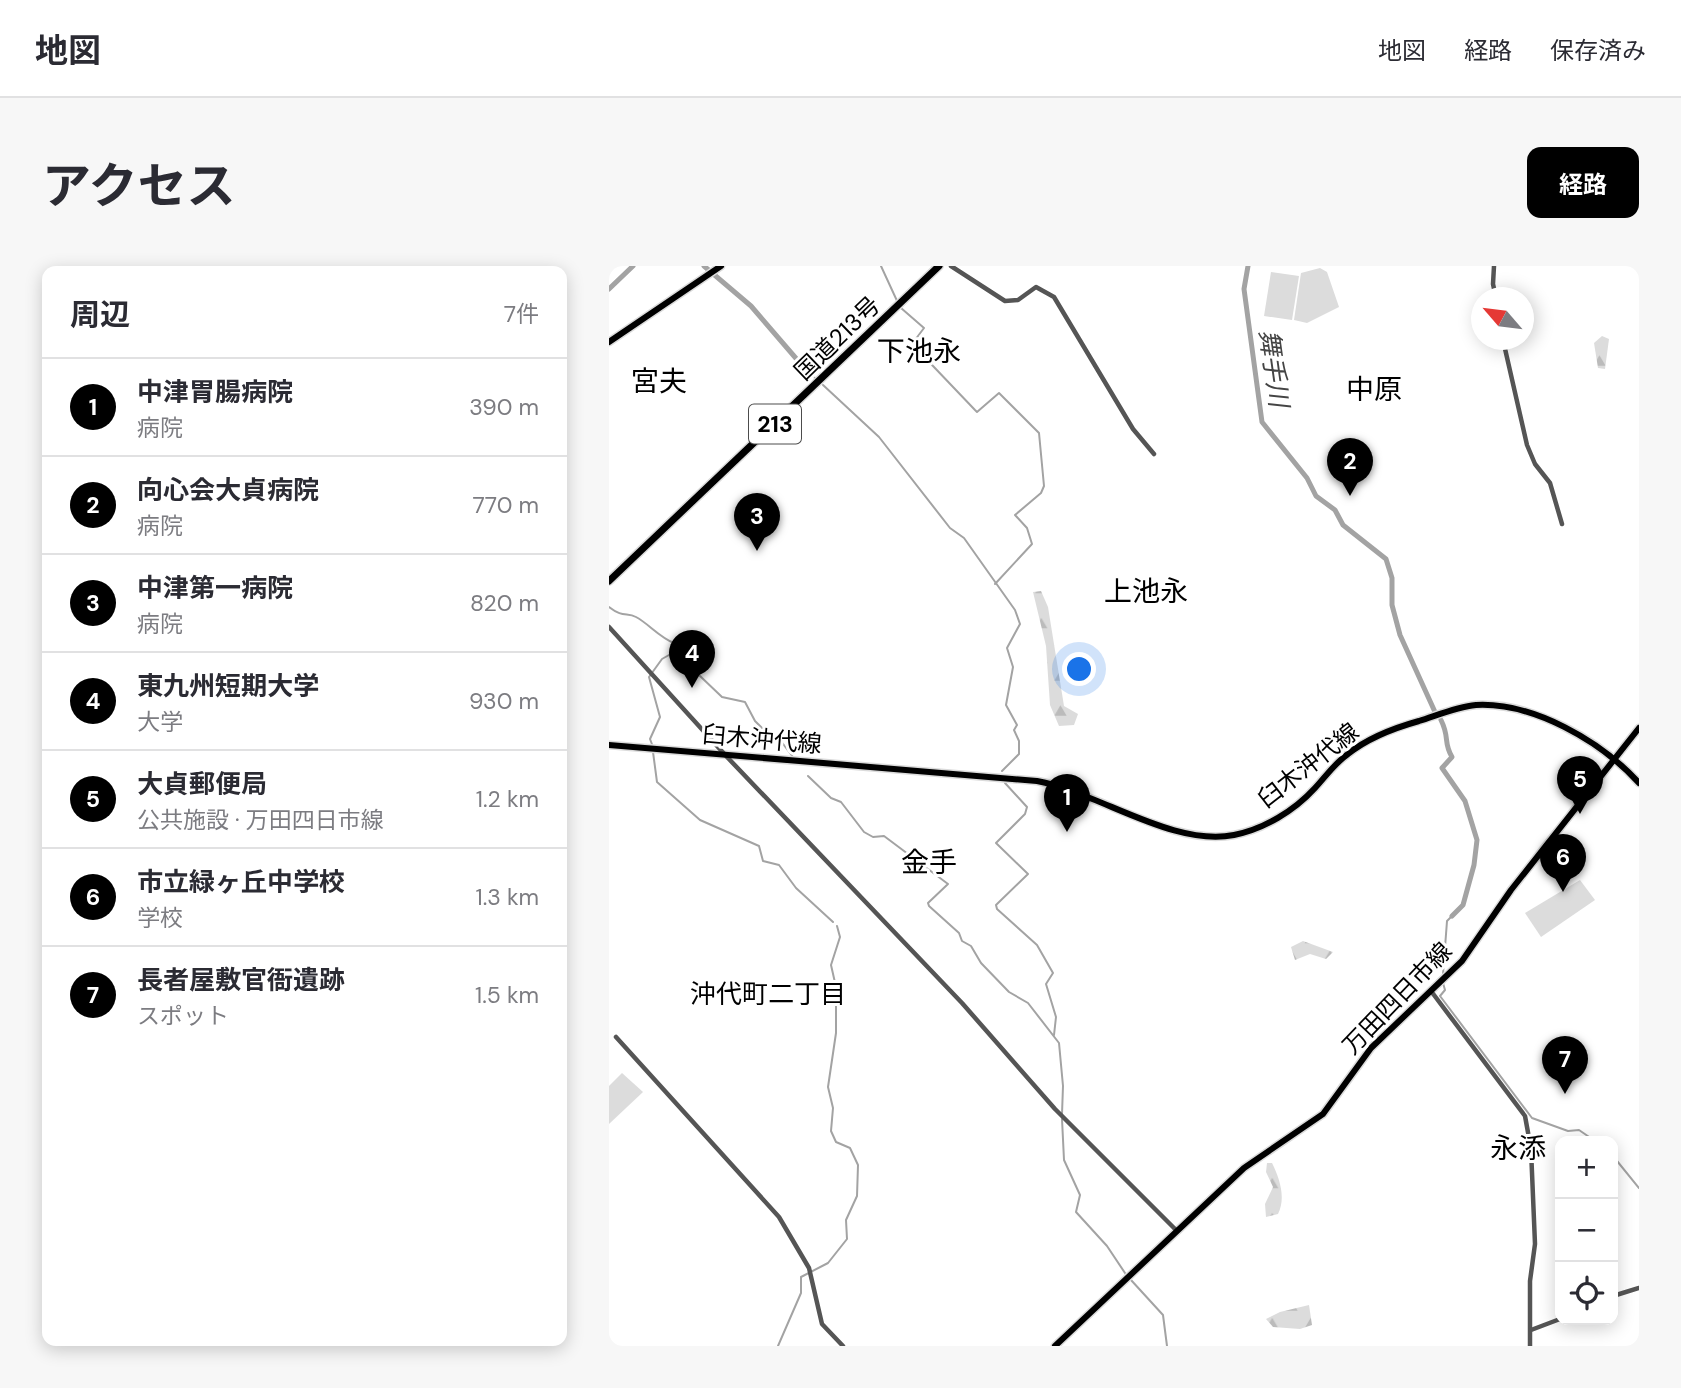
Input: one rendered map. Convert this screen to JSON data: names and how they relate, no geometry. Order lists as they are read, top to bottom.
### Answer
{
  "streets": {
    "highway": ["国道213号", "213"],
    "main road": ["臼木沖代線", "万田四日市線"]
  },
  "crossings": [
    ["臼木沖代線", "万田四日市線"]
  ],
  "districts": [
    "下池永",
    "宮夫",
    "中原",
    "上池永",
    "金手",
    "沖代町二丁目",
    "永添"
  ],
  "water": ["舞手川"],
  "north": "top left",
  "page": {
    "header": "地図",
    "nav": ["地図", "経路", "保存済み"],
    "title": "アクセス",
    "buttons": "経路",
    "heading": ["周辺", "7件"],
    "list": [
      {
        "mark": "1",
        "name": "中津胃腸病院",
        "note": "病院",
        "value": "390 m"
      },
      {
        "mark": "2",
        "name": "向心会大貞病院",
        "note": "病院",
        "value": "770 m"
      },
      {
        "mark": "3",
        "name": "中津第一病院",
        "note": "病院",
        "value": "820 m"
      },
      {
        "mark": "4",
        "name": "東九州短期大学",
        "note": "大学",
        "value": "930 m"
      },
      {
        "mark": "5",
        "name": "大貞郵便局",
        "note": "公共施設 · 万田四日市線",
        "value": "1.2 km"
      },
      {
        "mark": "6",
        "name": "市立緑ヶ丘中学校",
        "note": "学校",
        "value": "1.3 km"
      },
      {
        "mark": "7",
        "name": "長者屋敷官衙遺跡",
        "note": "スポット",
        "value": "1.5 km"
      }
    ],
    "pins": [
      "2",
      "3",
      "4",
      "5",
      "1",
      "6",
      "7"
    ],
    "map_buttons": ["+", "−"]
  }
}
